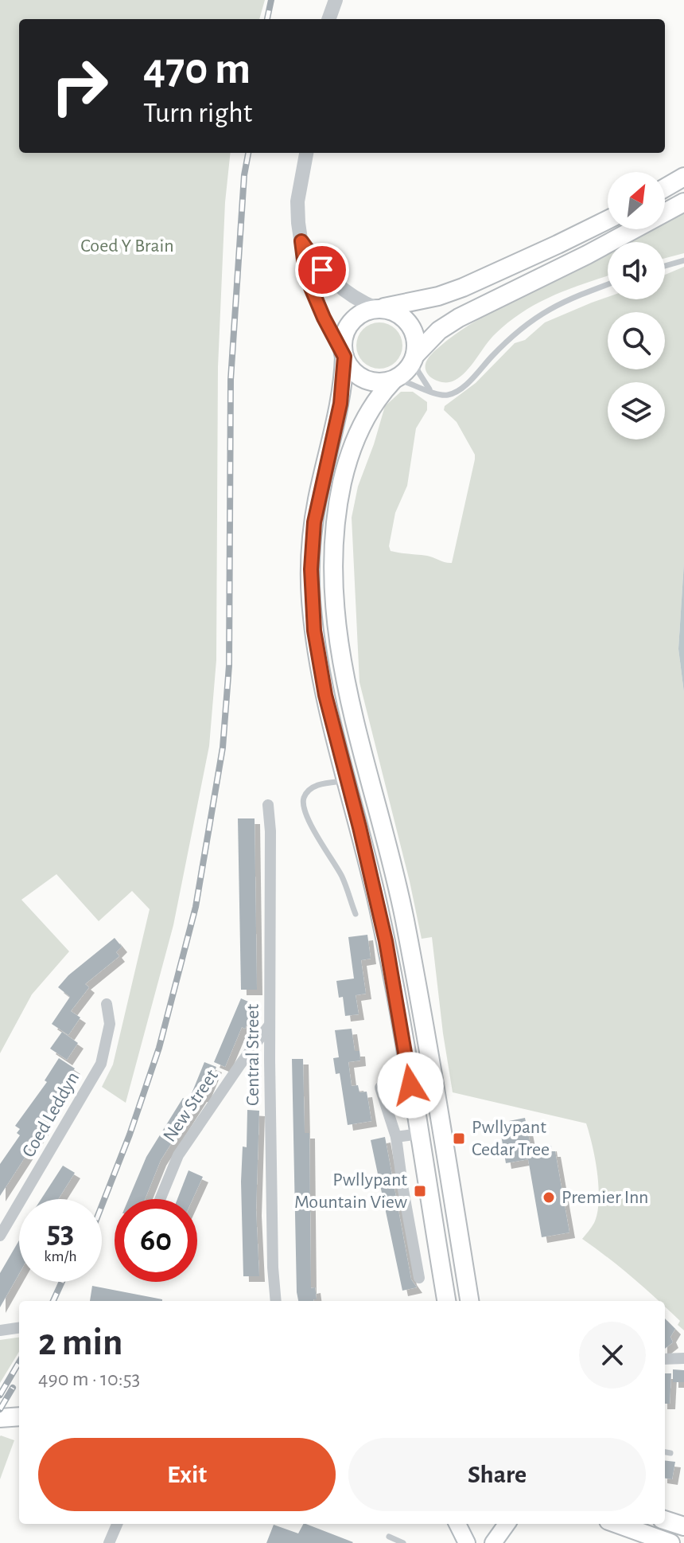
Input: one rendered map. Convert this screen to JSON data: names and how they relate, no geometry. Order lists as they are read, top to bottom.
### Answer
{
  "streets": {
    "street": ["Central Street", "New Street", "Coed Leddyn"]
  },
  "crossings": [
    ["Central Street", "New Street"]
  ],
  "parks": ["Coed Y Brain"],
  "places": {
    "transit": ["Pwllypant Cedar Tree", "Pwllypant Mountain View"],
    "other": ["Premier Inn"]
  },
  "north": "top right",
  "page": {
    "turn": ["470 m", "Turn right"],
    "speed": "53 km/h",
    "limit": "60",
    "heading": ["2 min", "490 m · 10:53"],
    "buttons": ["Exit", "Share"]
  }
}
